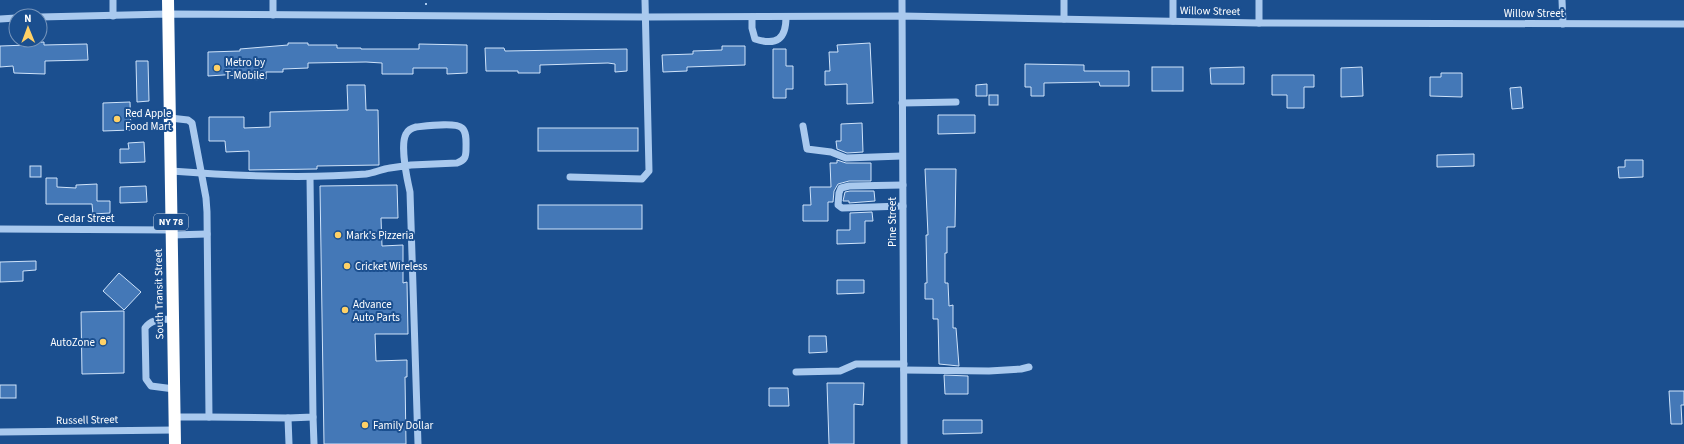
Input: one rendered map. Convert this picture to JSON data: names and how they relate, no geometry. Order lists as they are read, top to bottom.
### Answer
{
  "streets": {
    "highway": ["NY 78", "South Transit Street"],
    "street": [
      "Willow Street",
      "Cedar Street",
      "Pine Street",
      "Russell Street"
    ]
  },
  "crossings": [
    ["Willow Street", "Pine Street"],
    ["Willow Street", "South Transit Street"],
    ["Cedar Street", "South Transit Street"],
    ["South Transit Street", "Russell Street"]
  ],
  "places": [
    "Metro by T-Mobile",
    "Red Apple Food Mart",
    "Mark's Pizzeria",
    "Cricket Wireless",
    "Advance Auto Parts",
    "AutoZone",
    "Family Dollar"
  ],
  "north": "top"
}
